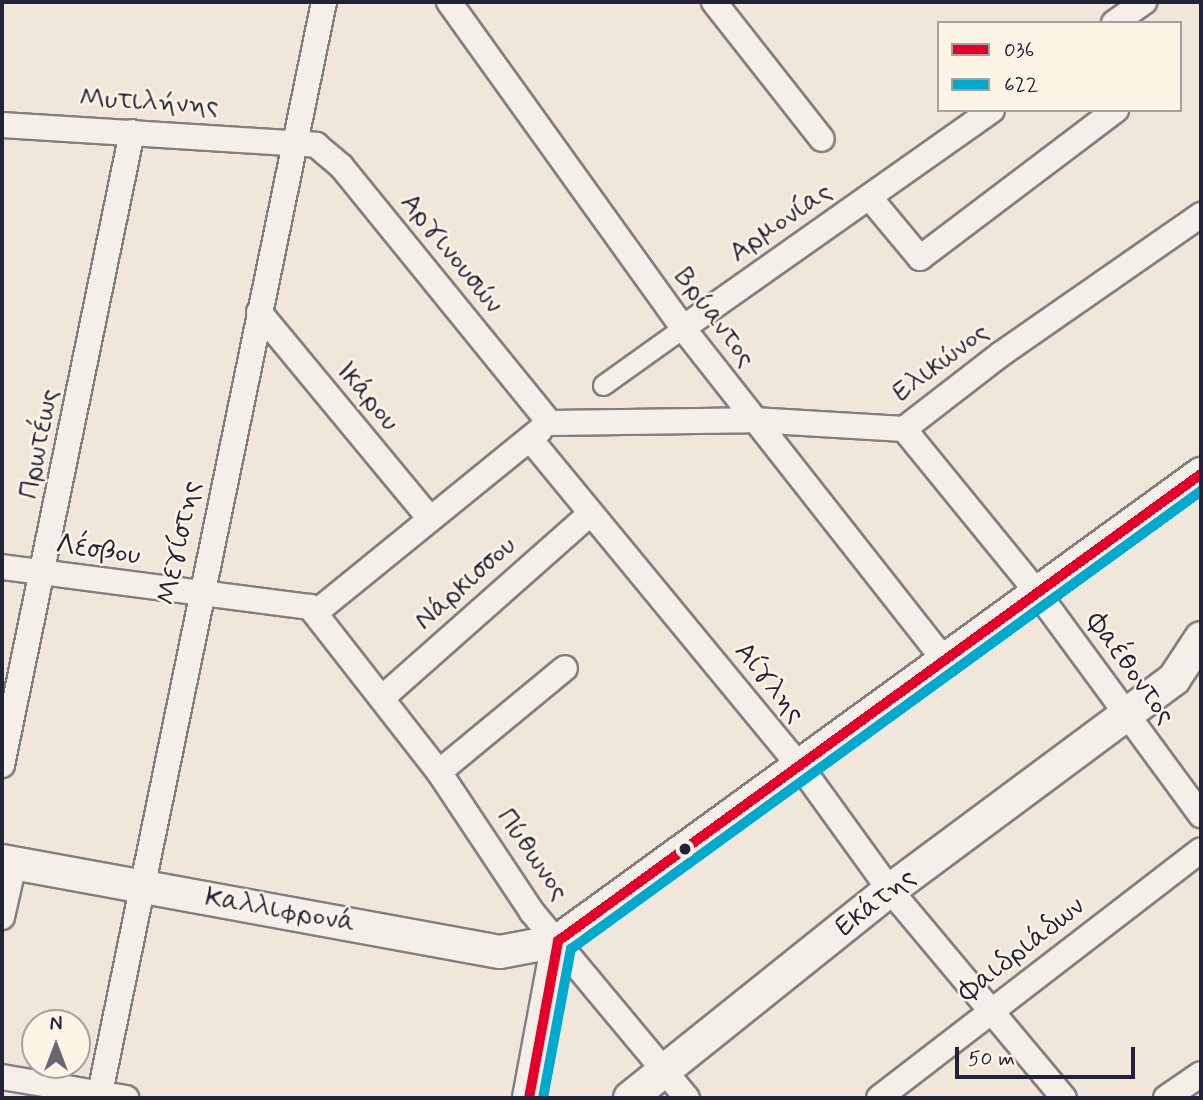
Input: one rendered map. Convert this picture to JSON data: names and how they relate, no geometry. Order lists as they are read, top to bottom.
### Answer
{
  "streets": {
    "street": [
      "Μυτιλήνης",
      "Αρμονίας",
      "Αργινουσών",
      "Βρύαντος",
      "Ελικώνος",
      "Ικάρου",
      "Πρωτέως",
      "Μεγίστης",
      "Λέσβου",
      "Νάρκισσου",
      "Φαέθοντος",
      "Αίγλης",
      "Πύθωνος",
      "Εκάτης",
      "Καλλιφρονά",
      "Φαιδριάδων"
    ]
  },
  "crossings": [
    ["Μυτιλήνης", "Αργινουσών"],
    ["Μυτιλήνης", "Πρωτέως"],
    ["Μυτιλήνης", "Μεγίστης"],
    ["Αρμονίας", "Βρύαντος"],
    ["Αργινουσών", "Ελικώνος"],
    ["Αργινουσών", "Μεγίστης"],
    ["Βρύαντος", "Ελικώνος"],
    ["Ελικώνος", "Φαέθοντος"],
    ["Ικάρου", "Μεγίστης"],
    ["Πρωτέως", "Λέσβου"],
    ["Μεγίστης", "Λέσβου"],
    ["Μεγίστης", "Καλλιφρονά"],
    ["Λέσβου", "Πύθωνος"],
    ["Νάρκισσου", "Αίγλης"],
    ["Νάρκισσου", "Πύθωνος"],
    ["Φαέθοντος", "Εκάτης"],
    ["Αίγλης", "Εκάτης"],
    ["Αίγλης", "Φαιδριάδων"],
    ["Πύθωνος", "Εκάτης"],
    ["Πύθωνος", "Καλλιφρονά"]
  ],
  "lines": ["transit line 036", "transit line 622"],
  "legend": ["036", "622"],
  "scale_bar": "50 m",
  "north": "top"
}
